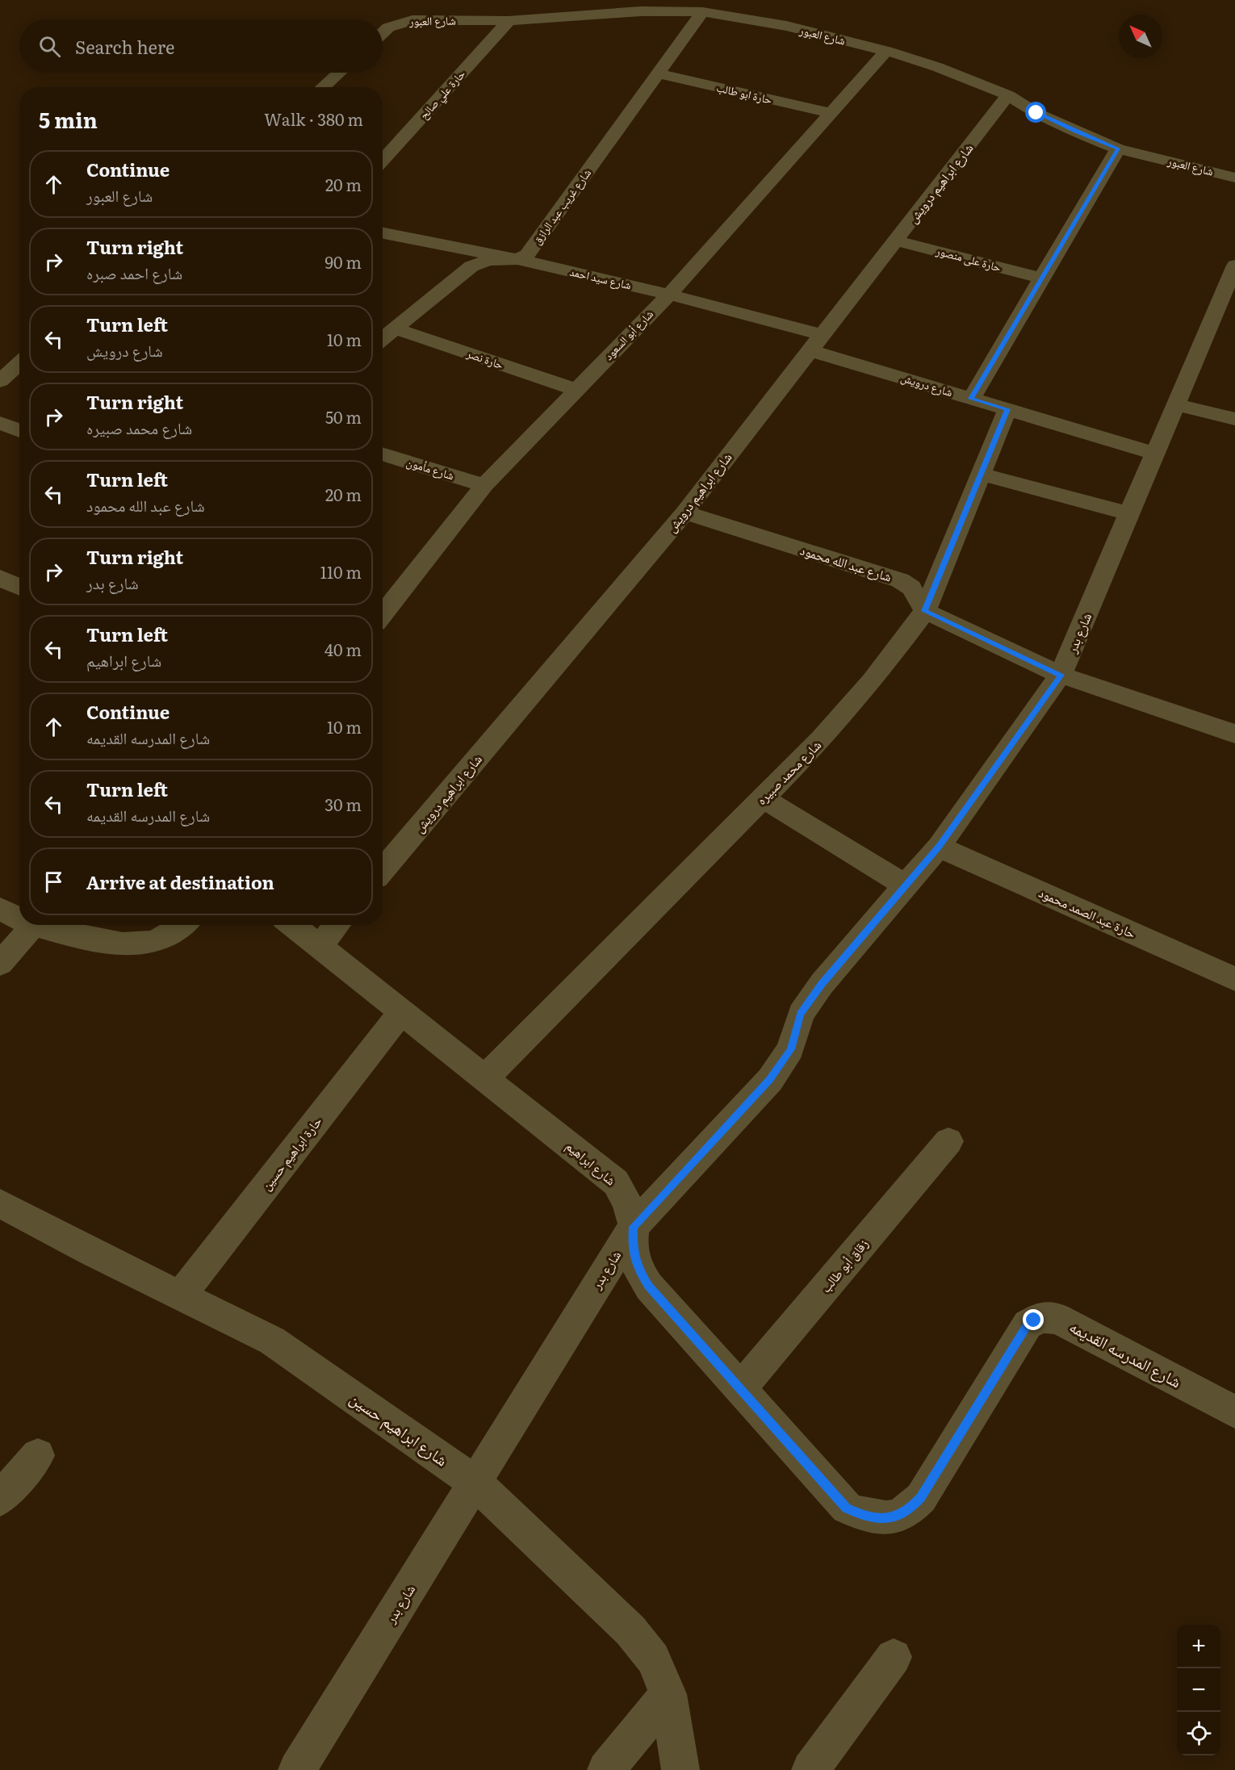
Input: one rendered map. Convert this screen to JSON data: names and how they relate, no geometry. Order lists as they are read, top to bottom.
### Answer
{
  "streets": {
    "street": [
      "شارع العبور",
      "حارة ابو طالب",
      "حارة علي صالح",
      "شارع ابراهيم درويش",
      "شارع غريب عبد الرازق",
      "حارة على منصور",
      "شارع سيد احمد",
      "شارع أبو السعود",
      "حارة نصر",
      "شارع درويش",
      "شارع مأمون",
      "شارع عبد الله محمود",
      "شارع بدر",
      "شارع محمد صبيره",
      "حارة عبد الصمد محمود",
      "حارة ابراهيم حسين",
      "شارع ابراهيم",
      "زقاق أبو طالب",
      "شارع المدرسه القديمه",
      "شارع ابراهيم حسين"
    ]
  },
  "crossings": [
    ["شارع العبور", "حارة علي صالح"],
    ["شارع العبور", "شارع ابراهيم درويش"],
    ["شارع العبور", "شارع غريب عبد الرازق"],
    ["شارع العبور", "شارع أبو السعود"],
    ["حارة ابو طالب", "شارع غريب عبد الرازق"],
    ["حارة ابو طالب", "شارع أبو السعود"],
    ["شارع ابراهيم درويش", "حارة على منصور"],
    ["شارع ابراهيم درويش", "شارع سيد احمد"],
    ["شارع ابراهيم درويش", "شارع درويش"],
    ["شارع ابراهيم درويش", "شارع عبد الله محمود"],
    ["شارع غريب عبد الرازق", "شارع سيد احمد"],
    ["شارع سيد احمد", "شارع أبو السعود"],
    ["شارع سيد احمد", "شارع درويش"],
    ["شارع أبو السعود", "حارة نصر"],
    ["شارع أبو السعود", "شارع مأمون"],
    ["شارع درويش", "شارع بدر"],
    ["شارع درويش", "شارع محمد صبيره"],
    ["شارع عبد الله محمود", "شارع محمد صبيره"],
    ["شارع بدر", "حارة عبد الصمد محمود"],
    ["شارع بدر", "شارع ابراهيم"],
    ["شارع بدر", "شارع ابراهيم حسين"],
    ["شارع محمد صبيره", "شارع ابراهيم"],
    ["حارة ابراهيم حسين", "شارع ابراهيم"],
    ["حارة ابراهيم حسين", "شارع ابراهيم حسين"],
    ["شارع ابراهيم", "زقاق أبو طالب"],
    ["شارع ابراهيم", "شارع المدرسه القديمه"]
  ],
  "north": "top left",
  "page": {
    "search": "Search here",
    "heading": ["5 min", "Walk · 380 m"],
    "list": [
      ["Continue", "شارع العبور", "20 m"],
      ["Turn right", "شارع احمد صبره", "90 m"],
      ["Turn left", "شارع درويش", "10 m"],
      ["Turn right", "شارع محمد صبيره", "50 m"],
      ["Turn left", "شارع عبد الله محمود", "20 m"],
      ["Turn right", "شارع بدر", "110 m"],
      ["Turn left", "شارع ابراهيم", "40 m"],
      ["Continue", "شارع المدرسه القديمه", "10 m"],
      ["Turn left", "شارع المدرسه القديمه", "30 m"],
      "Arrive at destination"
    ],
    "map_buttons": ["+", "−"]
  }
}
